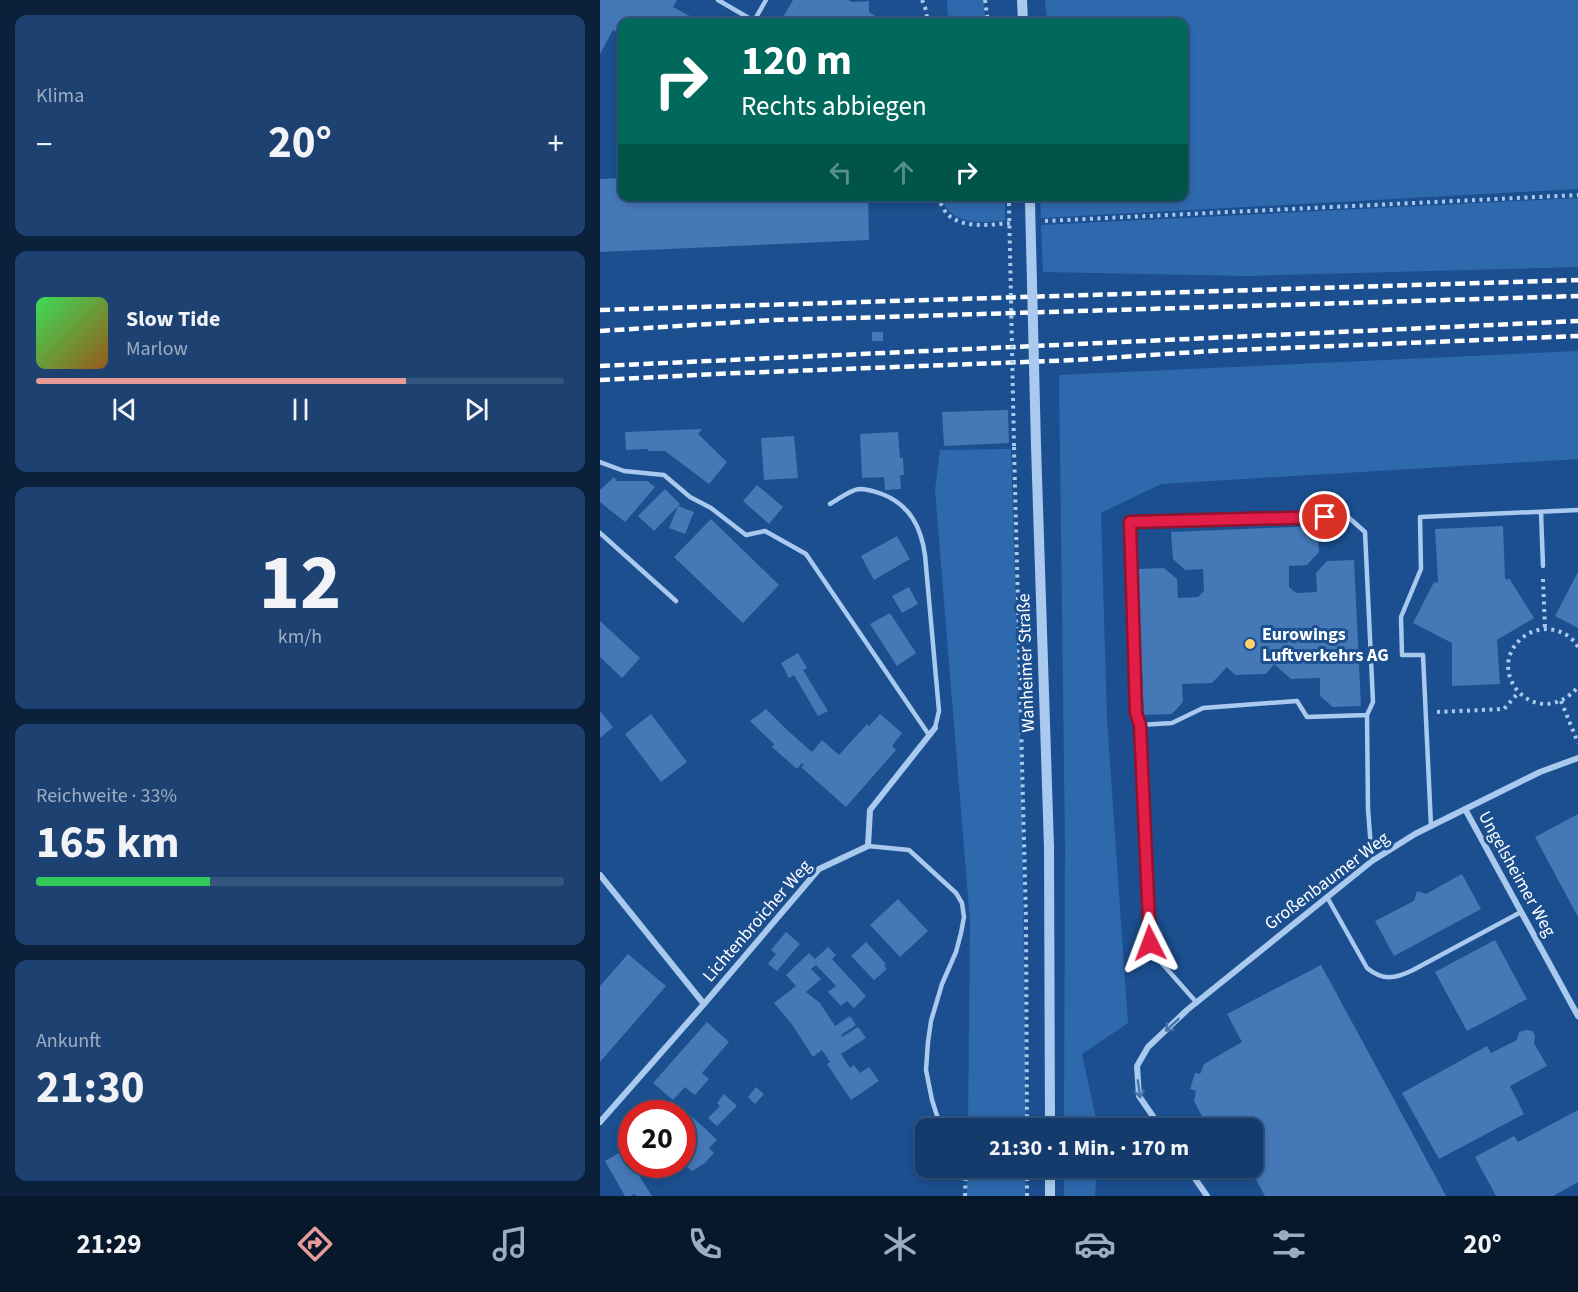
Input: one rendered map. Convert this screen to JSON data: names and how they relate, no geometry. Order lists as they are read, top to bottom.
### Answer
{
  "streets": {
    "street": [
      "Wanheimer Straße",
      "Ungelsheimer Weg",
      "Großenbaumer Weg",
      "Lichtenbroicher Weg"
    ]
  },
  "crossings": [
    ["Ungelsheimer Weg", "Großenbaumer Weg"]
  ],
  "places": ["Eurowings Luftverkehrs AG"],
  "page": {
    "tile": [
      "Klima",
      ["12", "km/h"],
      ["Reichweite · 33%", "165 km"],
      ["Ankunft", "21:30"]
    ],
    "turn": ["120 m", "Rechts abbiegen"],
    "heat": ["−", "20°", "+"],
    "song": ["Slow Tide", "Marlow"],
    "limit": "20",
    "trip": "21:30 · 1 Min. · 170 m",
    "tabs": ["21:29", "20°"]
  }
}
